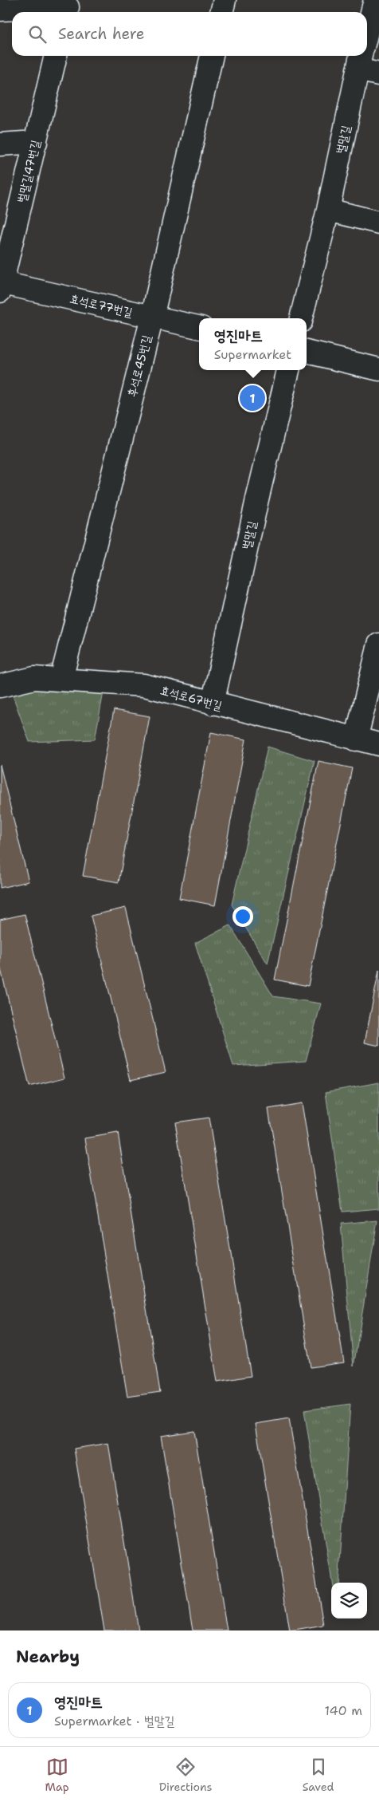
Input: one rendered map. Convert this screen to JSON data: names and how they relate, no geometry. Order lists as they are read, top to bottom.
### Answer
{
  "streets": {
    "street": [
      "벌말길",
      "벌말길47번길",
      "효석로77번길",
      "후석로45번길",
      "효석로67번길"
    ]
  },
  "crossings": [
    ["벌말길", "효석로67번길"],
    ["벌말길47번길", "효석로77번길"],
    ["효석로77번길", "후석로45번길"],
    ["후석로45번길", "효석로67번길"]
  ],
  "page": {
    "search": "Search here",
    "popup": ["영진마트", "Supermarket"],
    "pins": "1",
    "heading": "Nearby",
    "list": [
      {
        "mark": "1",
        "name": "영진마트",
        "note": "Supermarket · 벌말길",
        "value": "140 m"
      }
    ],
    "nav": ["Map", "Directions", "Saved"]
  }
}
